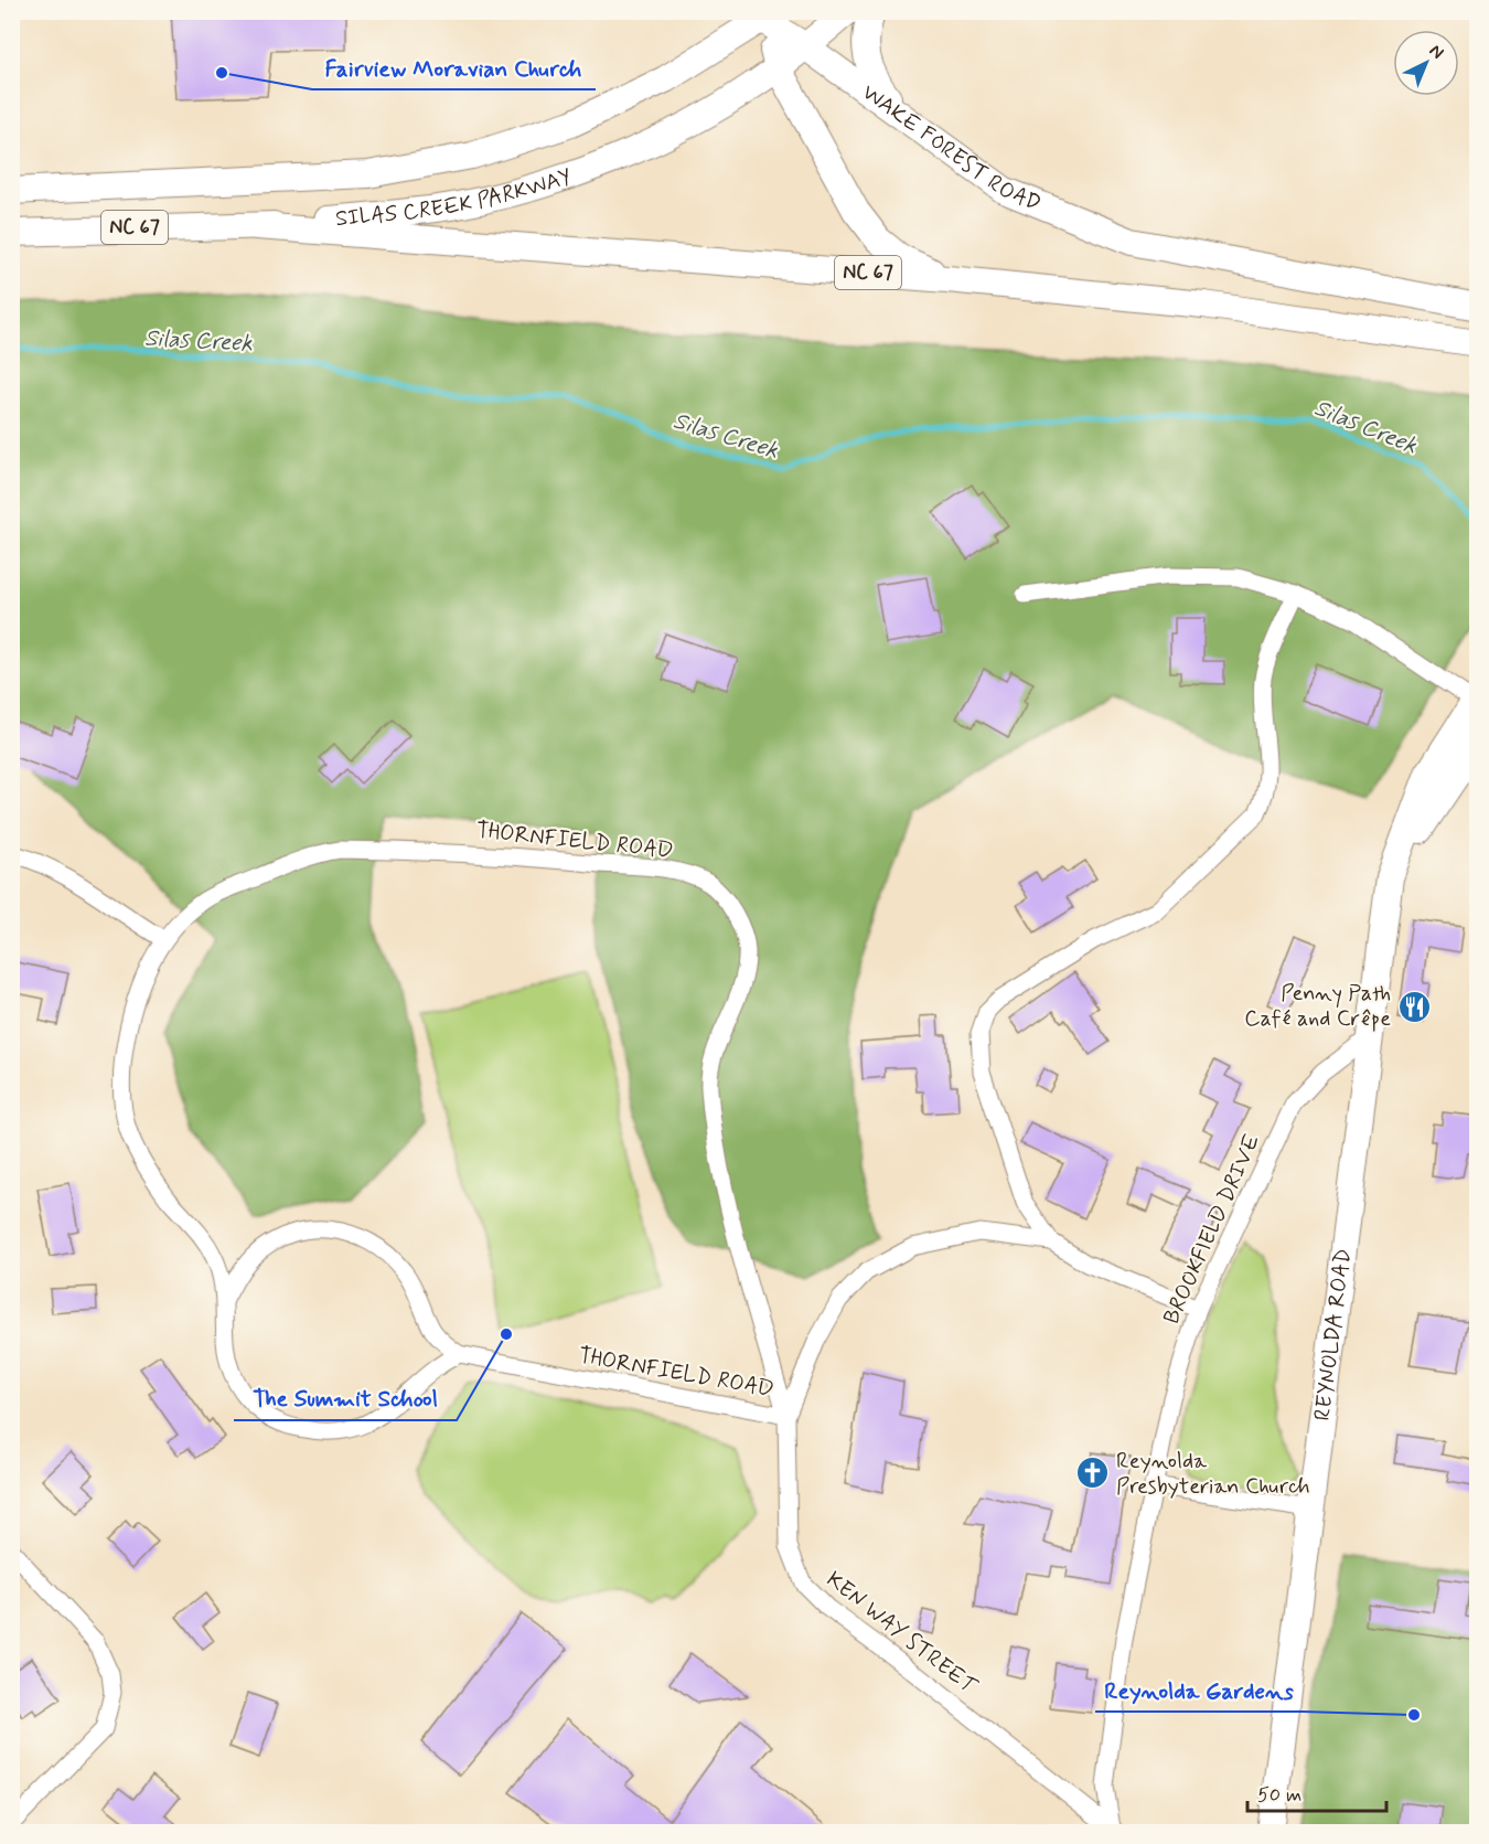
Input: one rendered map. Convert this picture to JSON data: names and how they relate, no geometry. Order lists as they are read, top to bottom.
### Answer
{
  "streets": {
    "main road": [
      "WAKE FOREST ROAD",
      "SILAS CREEK PARKWAY",
      "NC 67",
      "REYNOLDA ROAD"
    ],
    "street": ["THORNFIELD ROAD", "BROOKFIELD DRIVE", "KEN WAY STREET"]
  },
  "crossings": [
    ["WAKE FOREST ROAD", "SILAS CREEK PARKWAY"],
    ["SILAS CREEK PARKWAY", "NC 67"],
    ["THORNFIELD ROAD", "KEN WAY STREET"],
    ["BROOKFIELD DRIVE", "REYNOLDA ROAD"],
    ["BROOKFIELD DRIVE", "KEN WAY STREET"]
  ],
  "water": ["Silas Creek"],
  "places": {
    "other": ["Fairview Moravian Church", "The Summit School", "Reynolda Gardens"],
    "restaurant": ["Penny Path Café and Crêpe"],
    "church": ["Reynolda Presbyterian Church"]
  },
  "scale_bar": "50 m",
  "north": "top right"
}
